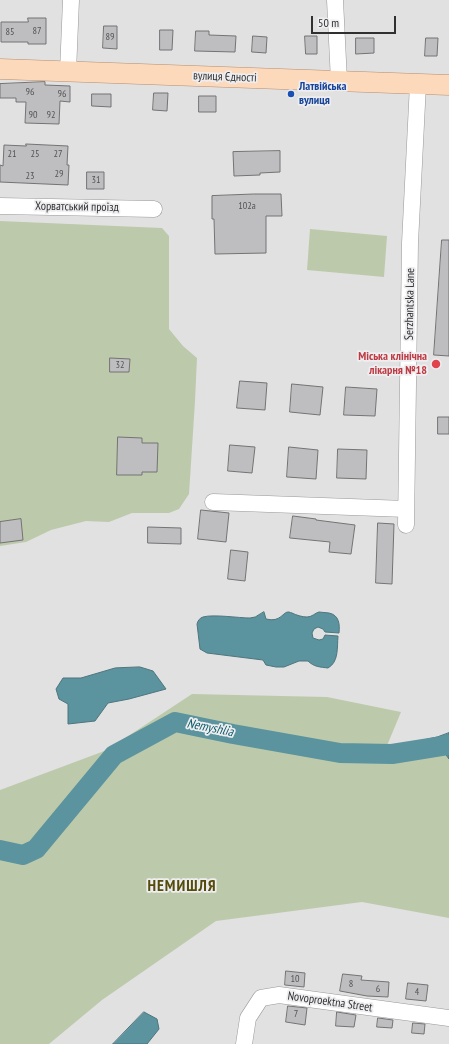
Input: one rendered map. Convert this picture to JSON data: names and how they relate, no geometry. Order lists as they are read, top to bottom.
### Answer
{
  "streets": {
    "main road": ["вулиця Єдності"],
    "street": ["Хорватський проїзд", "Serzhantska Lane", "Novoproektna Street"]
  },
  "crossings": [
    ["вулиця Єдності", "Serzhantska Lane"]
  ],
  "districts": ["НЕМИШЛЯ"],
  "water": ["Nemyshlia"],
  "places": ["Латвійська вулиця", "Міська клінічна лікарня №18"],
  "house_numbers": [
    "87",
    "85",
    "89",
    "96",
    "96",
    "90",
    "92",
    "21",
    "25",
    "27",
    "29",
    "23",
    "31",
    "102а",
    "32",
    "10",
    "8",
    "6",
    "4",
    "7"
  ],
  "scale_bar": "50 m"
}
